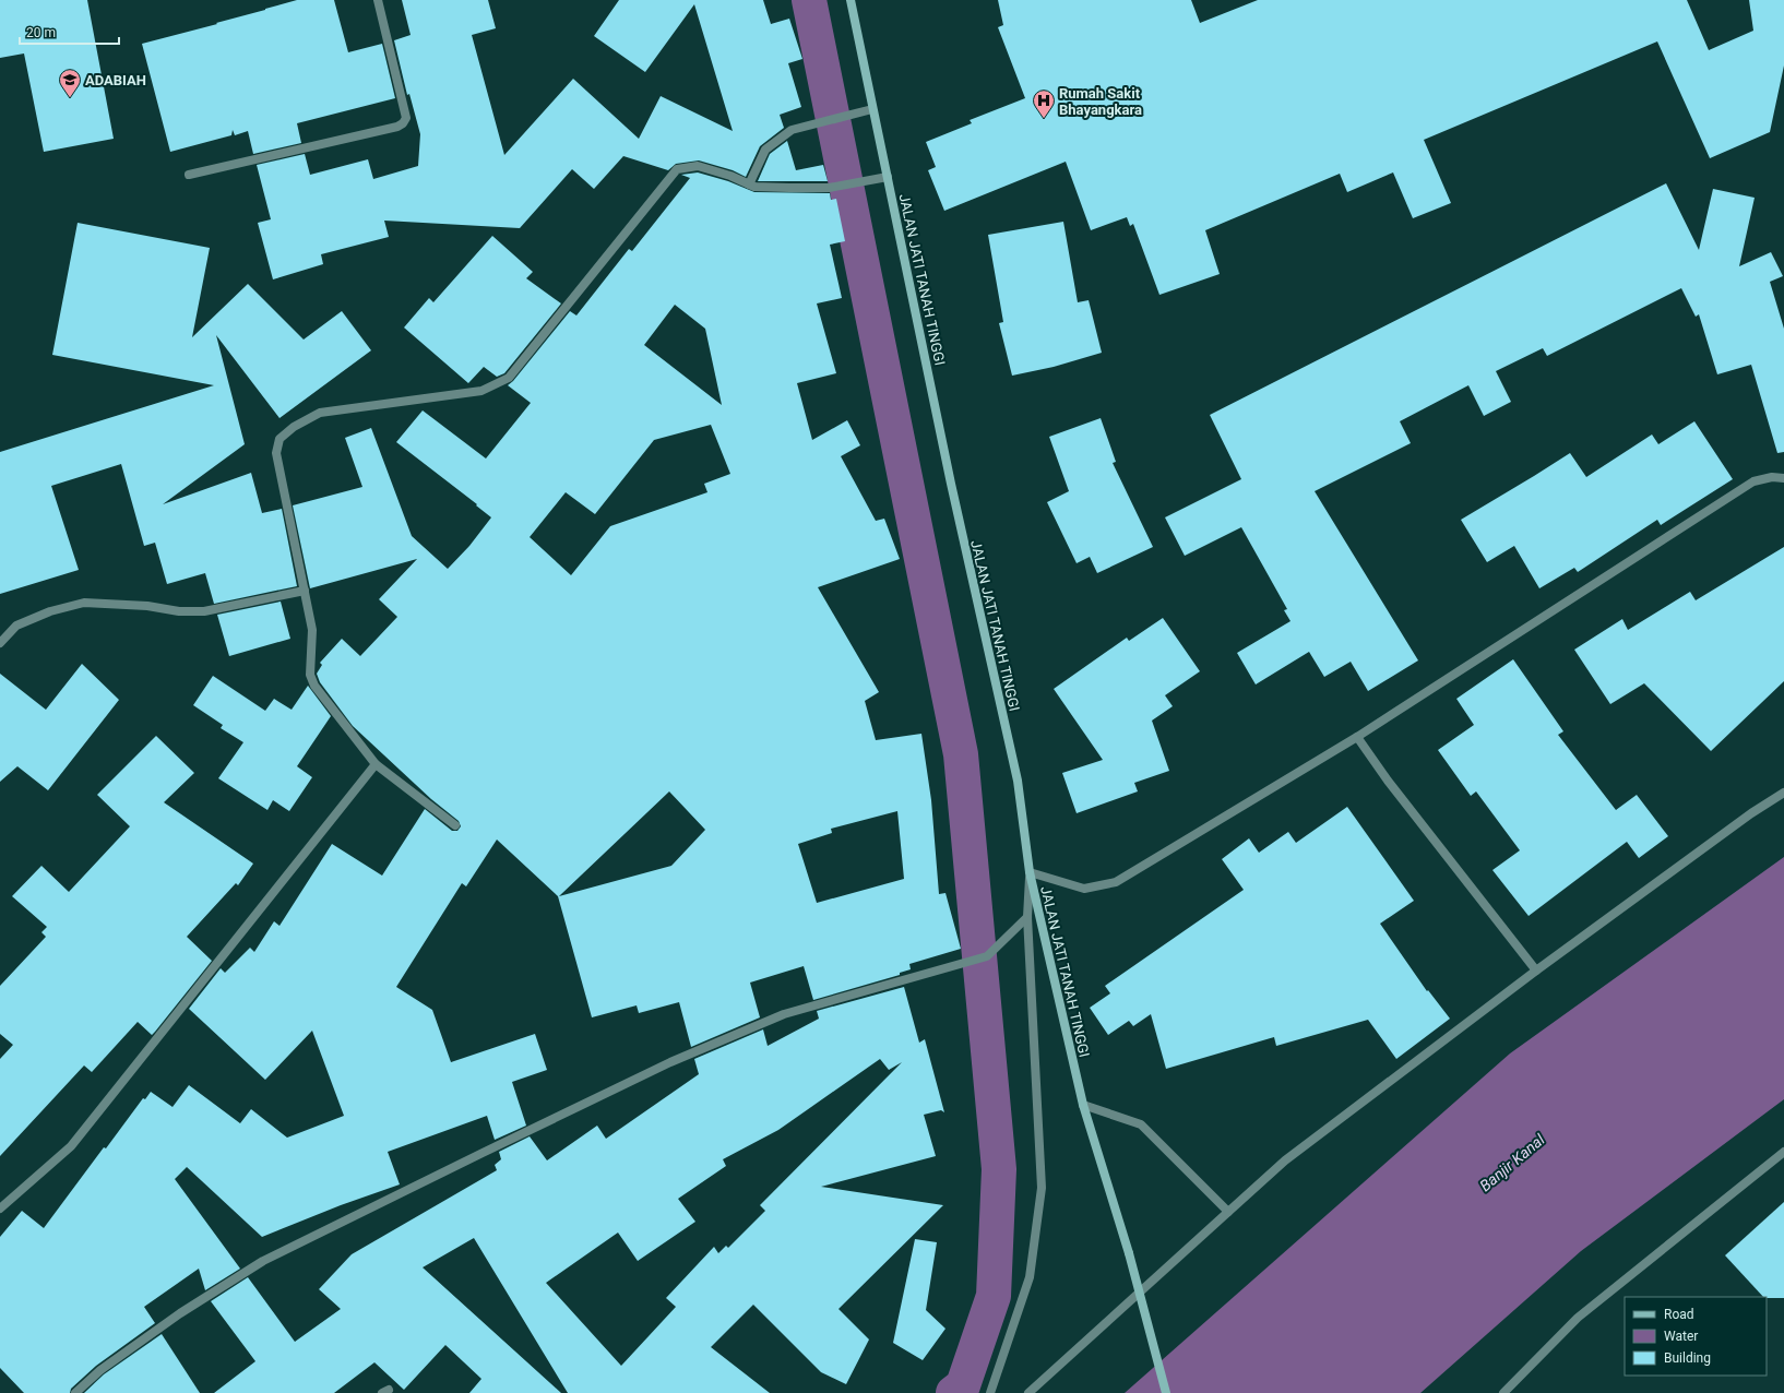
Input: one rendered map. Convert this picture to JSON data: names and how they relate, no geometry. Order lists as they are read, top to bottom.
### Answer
{
  "streets": {
    "main road": ["JALAN JATI TANAH TINGGI"]
  },
  "water": ["Banjir Kanal"],
  "places": {
    "school or university": ["ADABIAH"],
    "hospital": ["Rumah Sakit Bhayangkara"]
  },
  "legend": ["Road", "Water", "Building"],
  "scale_bar": "20 m"
}
